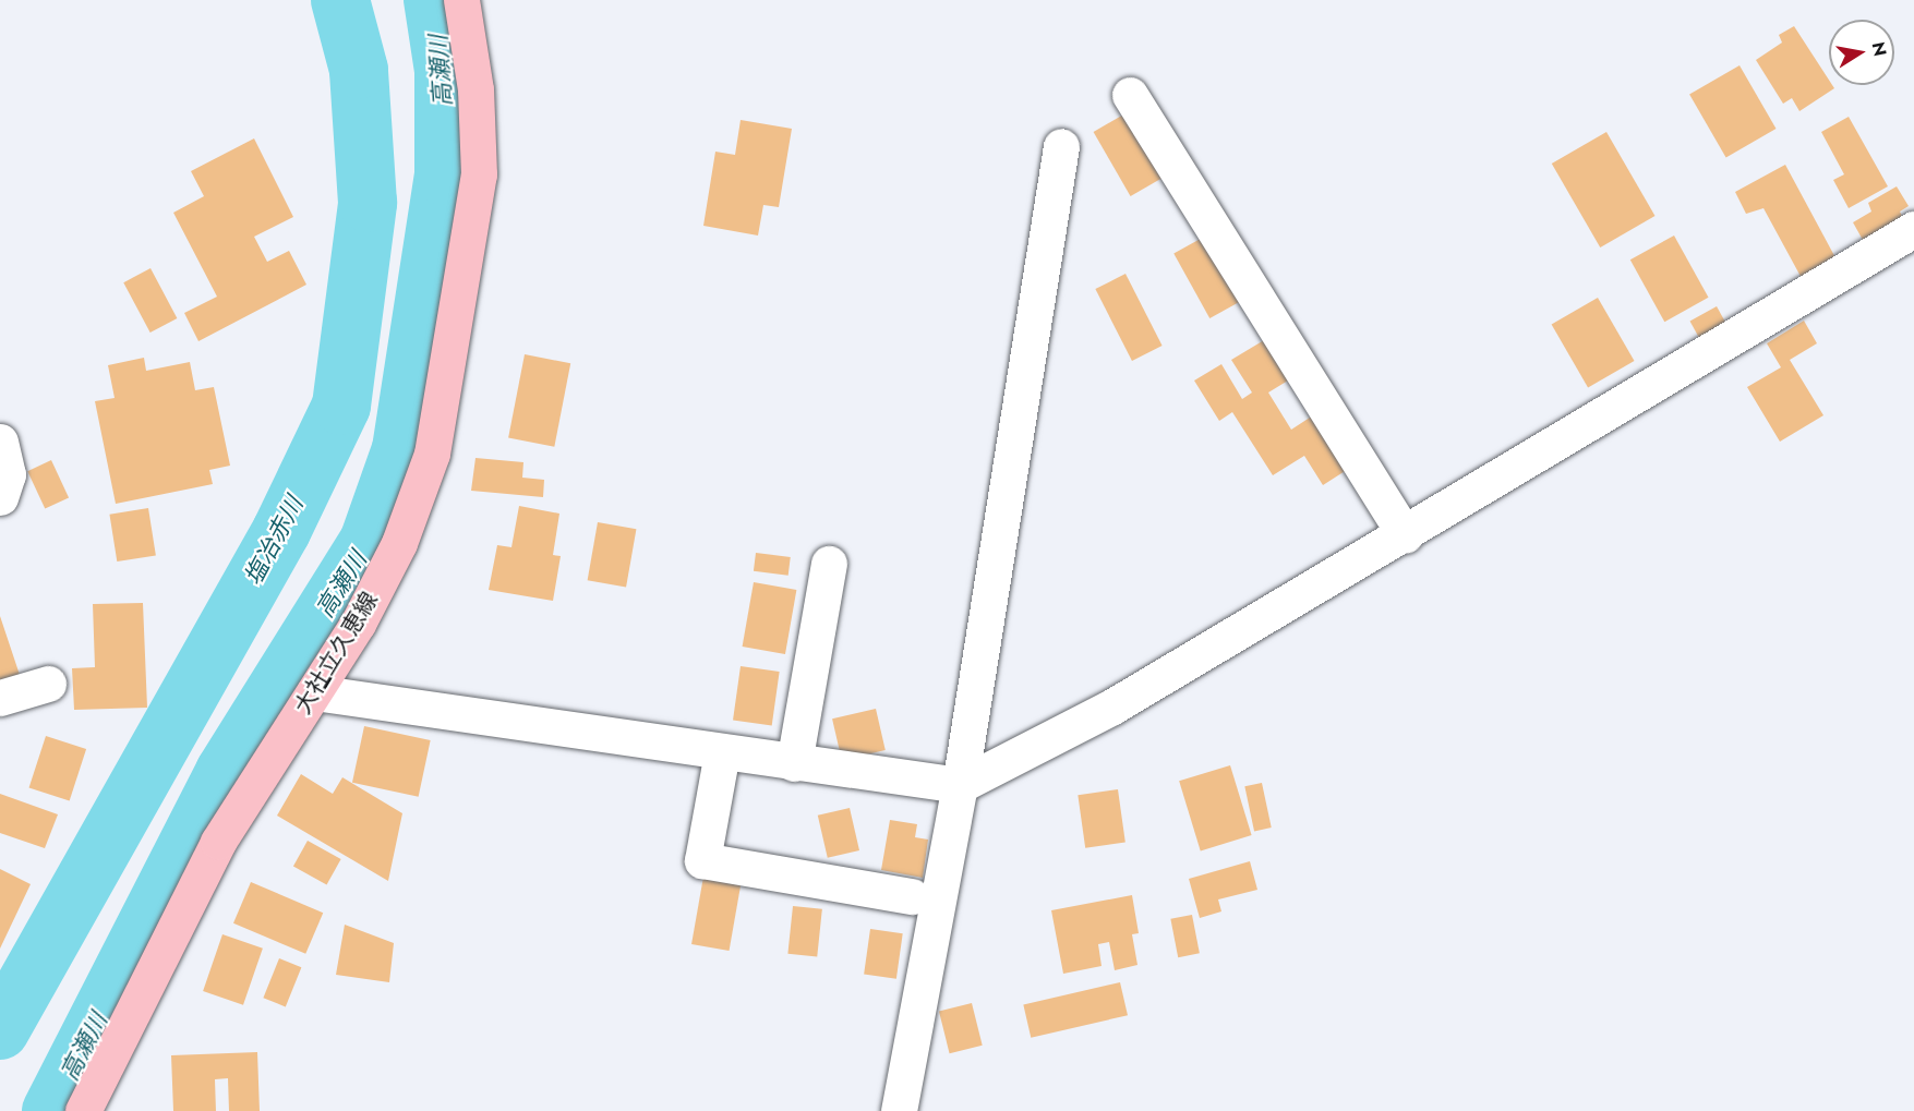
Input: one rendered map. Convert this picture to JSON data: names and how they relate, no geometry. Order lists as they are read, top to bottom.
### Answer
{
  "streets": {
    "main road": ["大社立久恵線"]
  },
  "water": ["高瀬川", "塩冶赤川"],
  "north": "right"
}
